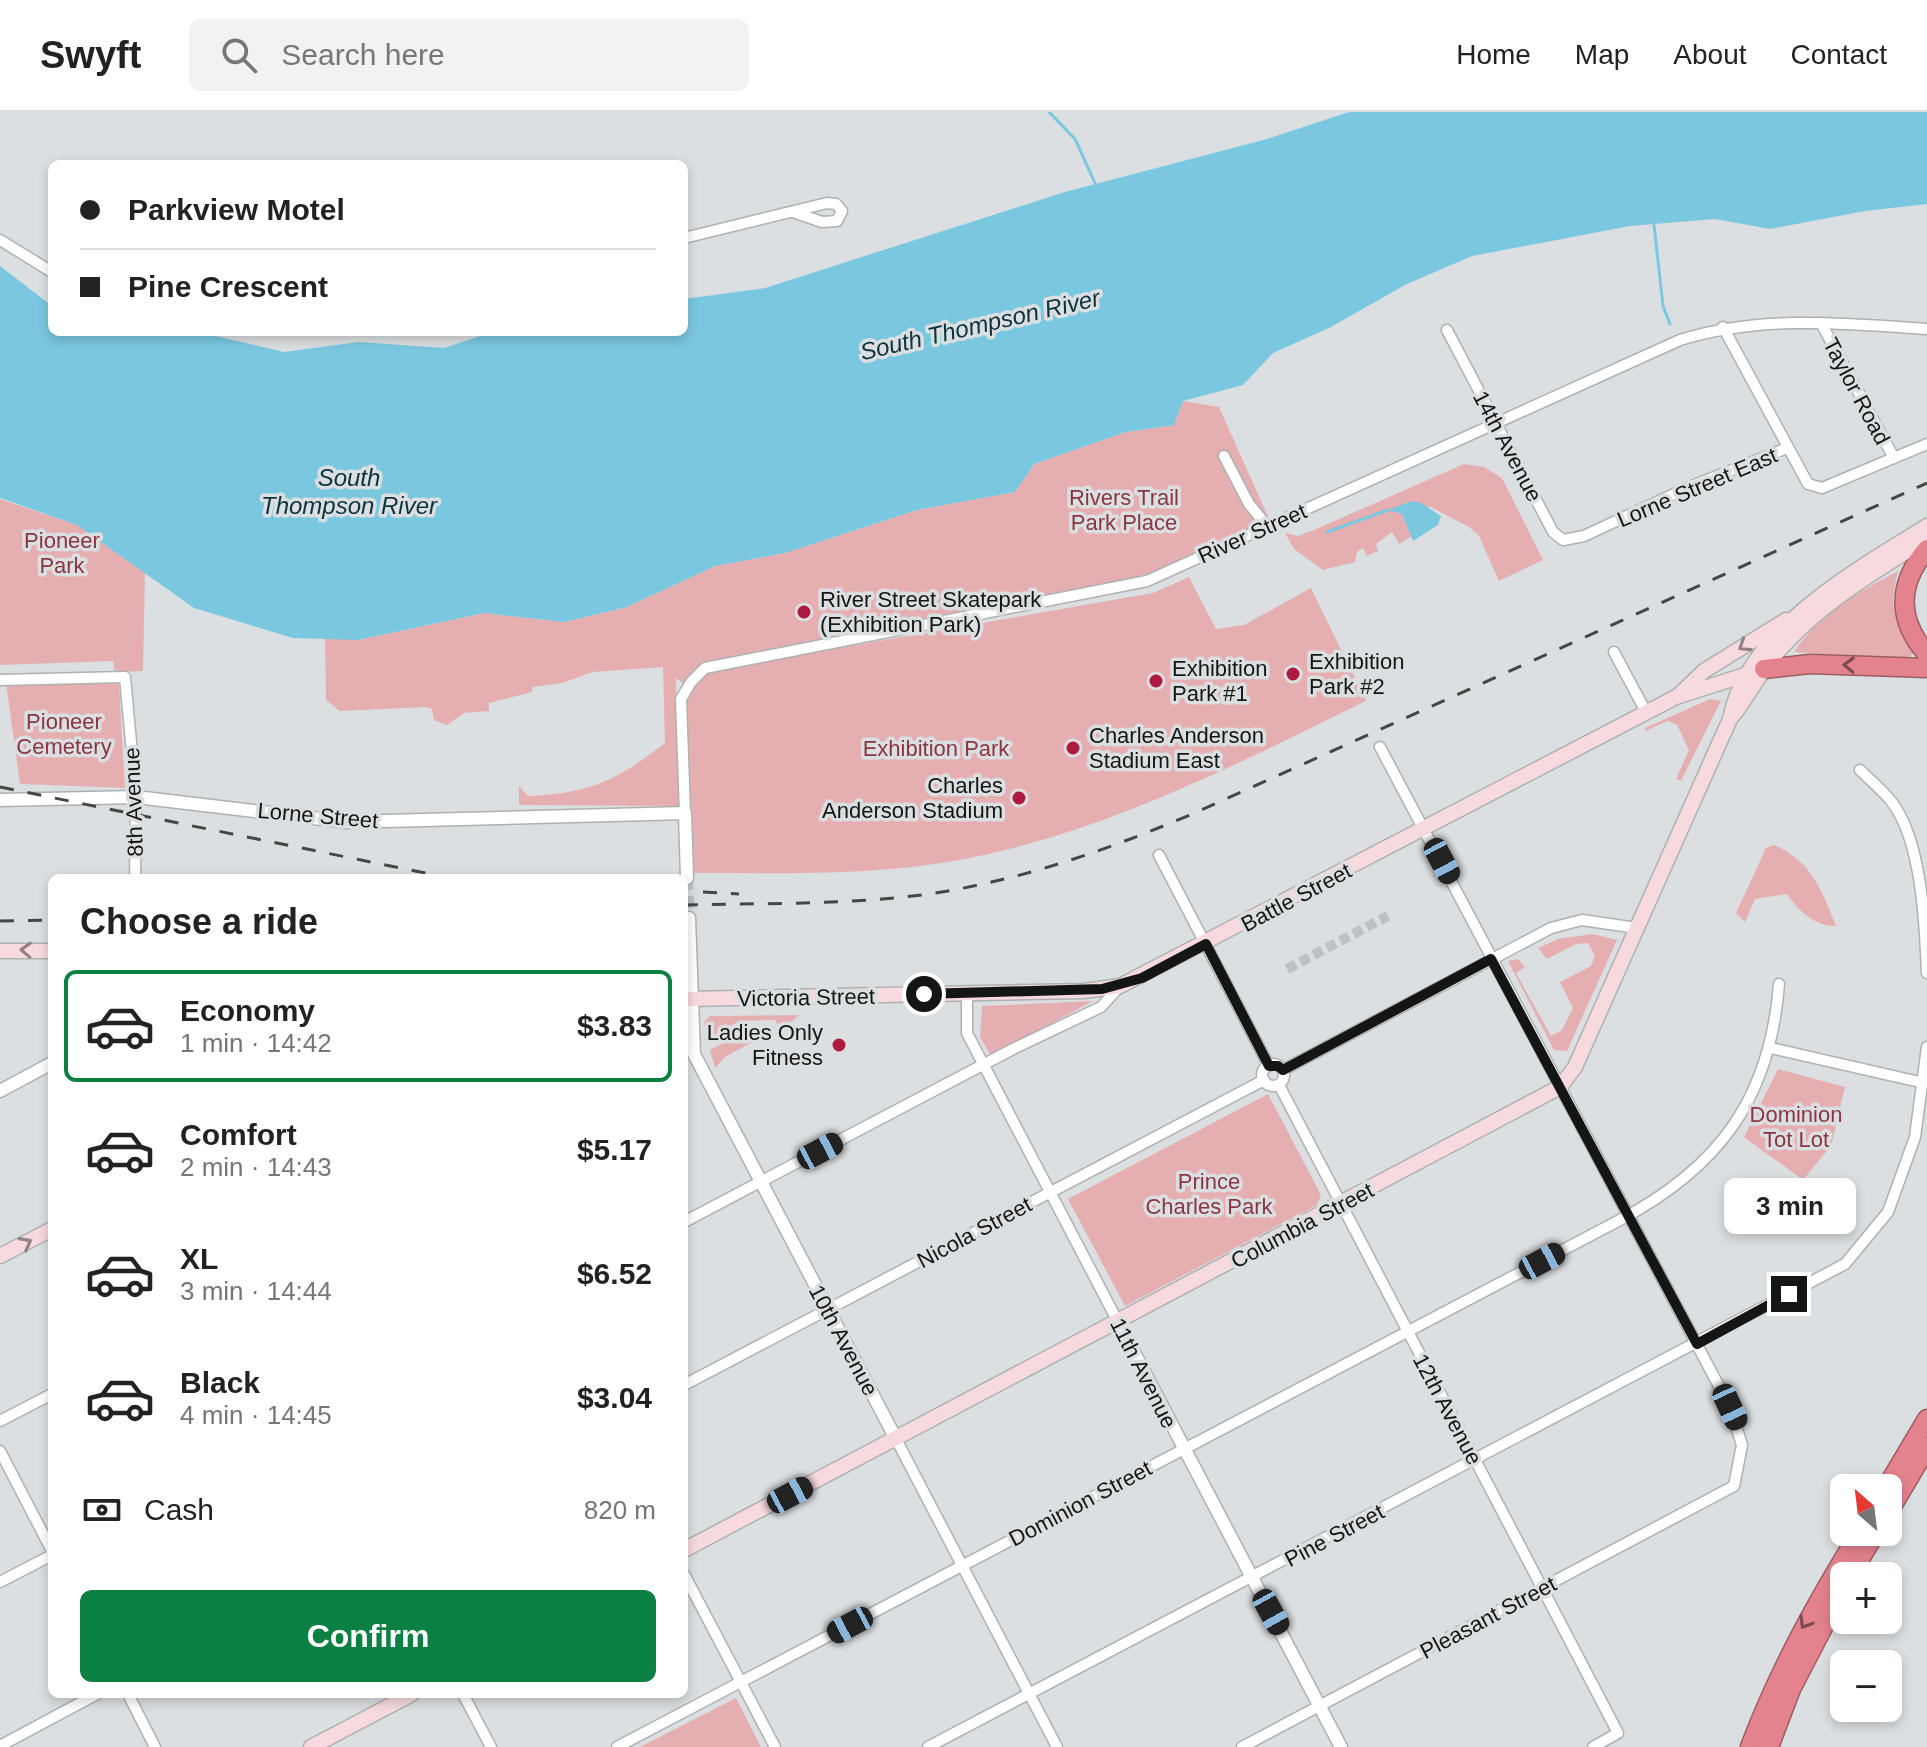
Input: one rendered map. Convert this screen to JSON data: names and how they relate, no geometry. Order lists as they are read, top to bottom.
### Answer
{
  "streets": {
    "main road": ["Battle Street", "Victoria Street", "Columbia Street"],
    "street": [
      "Taylor Road",
      "14th Avenue",
      "Lorne Street East",
      "River Street",
      "8th Avenue",
      "Lorne Street",
      "Nicola Street",
      "10th Avenue",
      "11th Avenue",
      "12th Avenue",
      "Dominion Street",
      "Pine Street",
      "Pleasant Street"
    ]
  },
  "crossings": [
    ["Taylor Road", "Lorne Street East"],
    ["Taylor Road", "River Street"],
    ["14th Avenue", "Lorne Street East"],
    ["14th Avenue", "River Street"],
    ["River Street", "Lorne Street"],
    ["8th Avenue", "Lorne Street"],
    ["Battle Street", "Victoria Street"],
    ["Battle Street", "Columbia Street"],
    ["Battle Street", "10th Avenue"],
    ["Battle Street", "11th Avenue"],
    ["Victoria Street", "10th Avenue"],
    ["Victoria Street", "11th Avenue"],
    ["Columbia Street", "10th Avenue"],
    ["Columbia Street", "11th Avenue"],
    ["Columbia Street", "12th Avenue"],
    ["Nicola Street", "10th Avenue"],
    ["Nicola Street", "11th Avenue"],
    ["Nicola Street", "12th Avenue"],
    ["10th Avenue", "Dominion Street"],
    ["10th Avenue", "Pine Street"],
    ["11th Avenue", "Dominion Street"],
    ["11th Avenue", "Pine Street"],
    ["11th Avenue", "Pleasant Street"],
    ["12th Avenue", "Dominion Street"],
    ["12th Avenue", "Pine Street"],
    ["12th Avenue", "Pleasant Street"],
    ["Pine Street", "Pleasant Street"]
  ],
  "water": ["South Thompson River"],
  "parks": [
    "Rivers Trail Park Place",
    "Pioneer Park",
    "Pioneer Cemetery",
    "Exhibition Park",
    "Dominion Tot Lot",
    "Prince Charles Park"
  ],
  "places": [
    "River Street Skatepark (Exhibition Park)",
    "Exhibition Park #2",
    "Exhibition Park #1",
    "Charles Anderson Stadium East",
    "Charles Anderson Stadium",
    "Ladies Only Fitness"
  ],
  "north": "top left",
  "page": {
    "header": "Swyft",
    "search": "Search here",
    "nav": [
      "Home",
      "Map",
      "About",
      "Contact"
    ],
    "banner": ["Parkview Motel", "Pine Crescent"],
    "heading": "Choose a ride",
    "list": [
      {
        "name": "Economy",
        "note": "1 min · 14:42",
        "value": "$3.83"
      },
      {
        "name": "Comfort",
        "note": "2 min · 14:43",
        "value": "$5.17"
      },
      {
        "name": "XL",
        "note": "3 min · 14:44",
        "value": "$6.52"
      },
      {
        "name": "Black",
        "note": "4 min · 14:45",
        "value": "$3.04"
      }
    ],
    "bubble": "3 min",
    "pay": ["Cash", "820 m"],
    "map_buttons": ["+", "−"],
    "buttons": "Confirm"
  }
}
